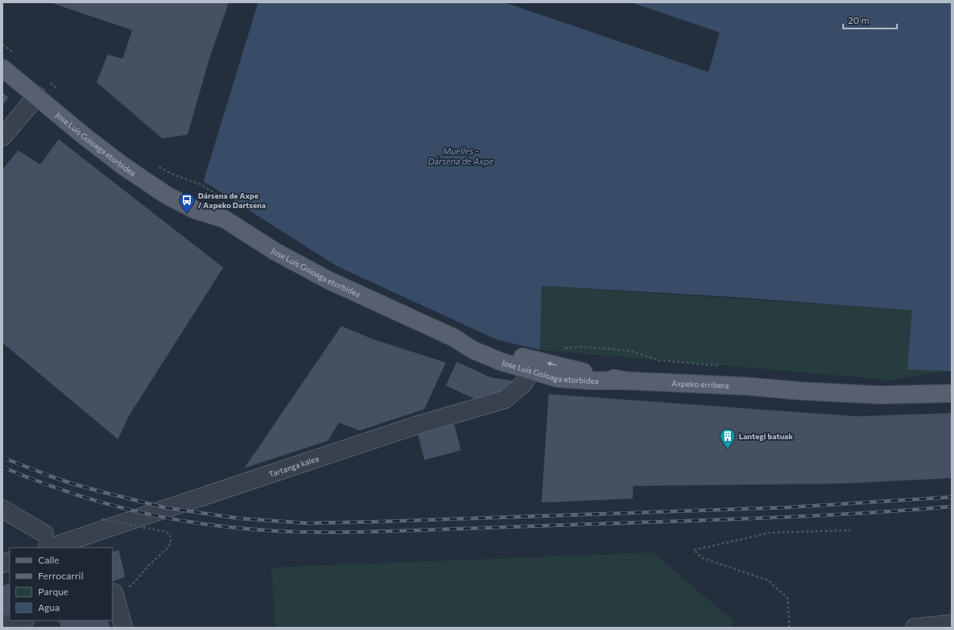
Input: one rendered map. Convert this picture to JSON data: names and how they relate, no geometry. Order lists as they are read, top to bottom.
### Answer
{
  "streets": {
    "main road": ["Jose Luis Goioaga etorbidea", "Axpeko erribera"],
    "street": ["Tartanga kalea"]
  },
  "crossings": [
    ["Jose Luis Goioaga etorbidea", "Axpeko erribera"],
    ["Jose Luis Goioaga etorbidea", "Tartanga kalea"]
  ],
  "one_way": ["Axpeko erribera"],
  "water": ["Muelles - Dársena de Axpe"],
  "places": {
    "bus stop": ["Dársena de Axpe / Axpeko Dartsena"],
    "building": ["Lantegi batuak"]
  },
  "legend": [
    "Calle",
    "Ferrocarril",
    "Parque",
    "Agua"
  ],
  "scale_bar": "20 m"
}
